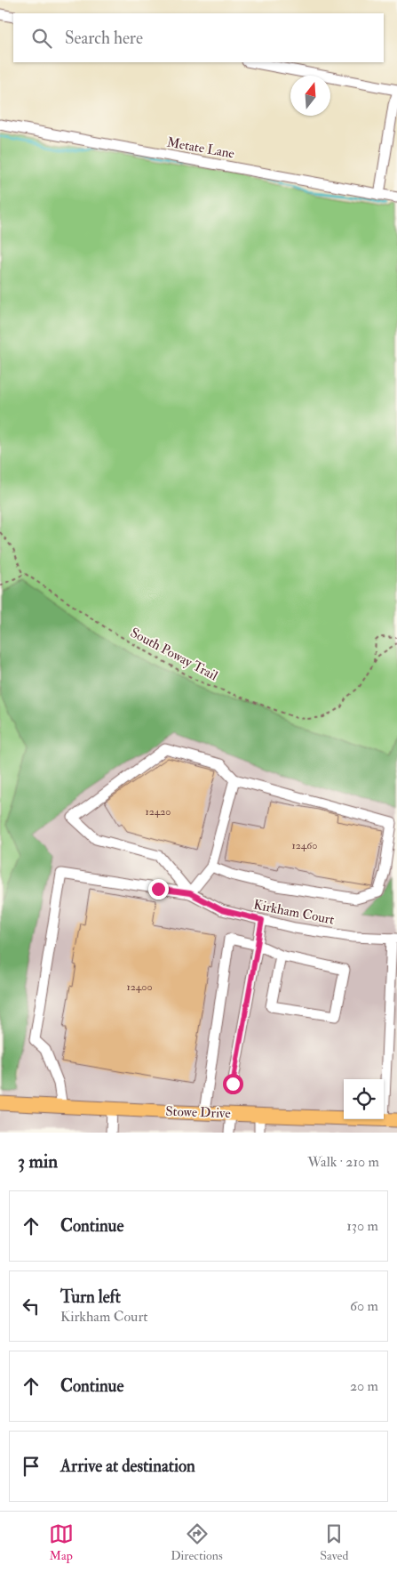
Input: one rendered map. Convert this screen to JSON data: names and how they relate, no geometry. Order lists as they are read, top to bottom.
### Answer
{
  "streets": {
    "main road": ["Stowe Drive"],
    "street": ["Metate Lane", "Kirkham Court"],
    "path": ["South Poway Trail"]
  },
  "house_numbers": ["12420", "12460", "12400"],
  "north": "top",
  "page": {
    "search": "Search here",
    "heading": ["3 min", "Walk · 210 m"],
    "list": [
      ["Continue", "130 m"],
      ["Turn left", "Kirkham Court", "60 m"],
      ["Continue", "20 m"],
      "Arrive at destination"
    ],
    "nav": ["Map", "Directions", "Saved"]
  }
}
